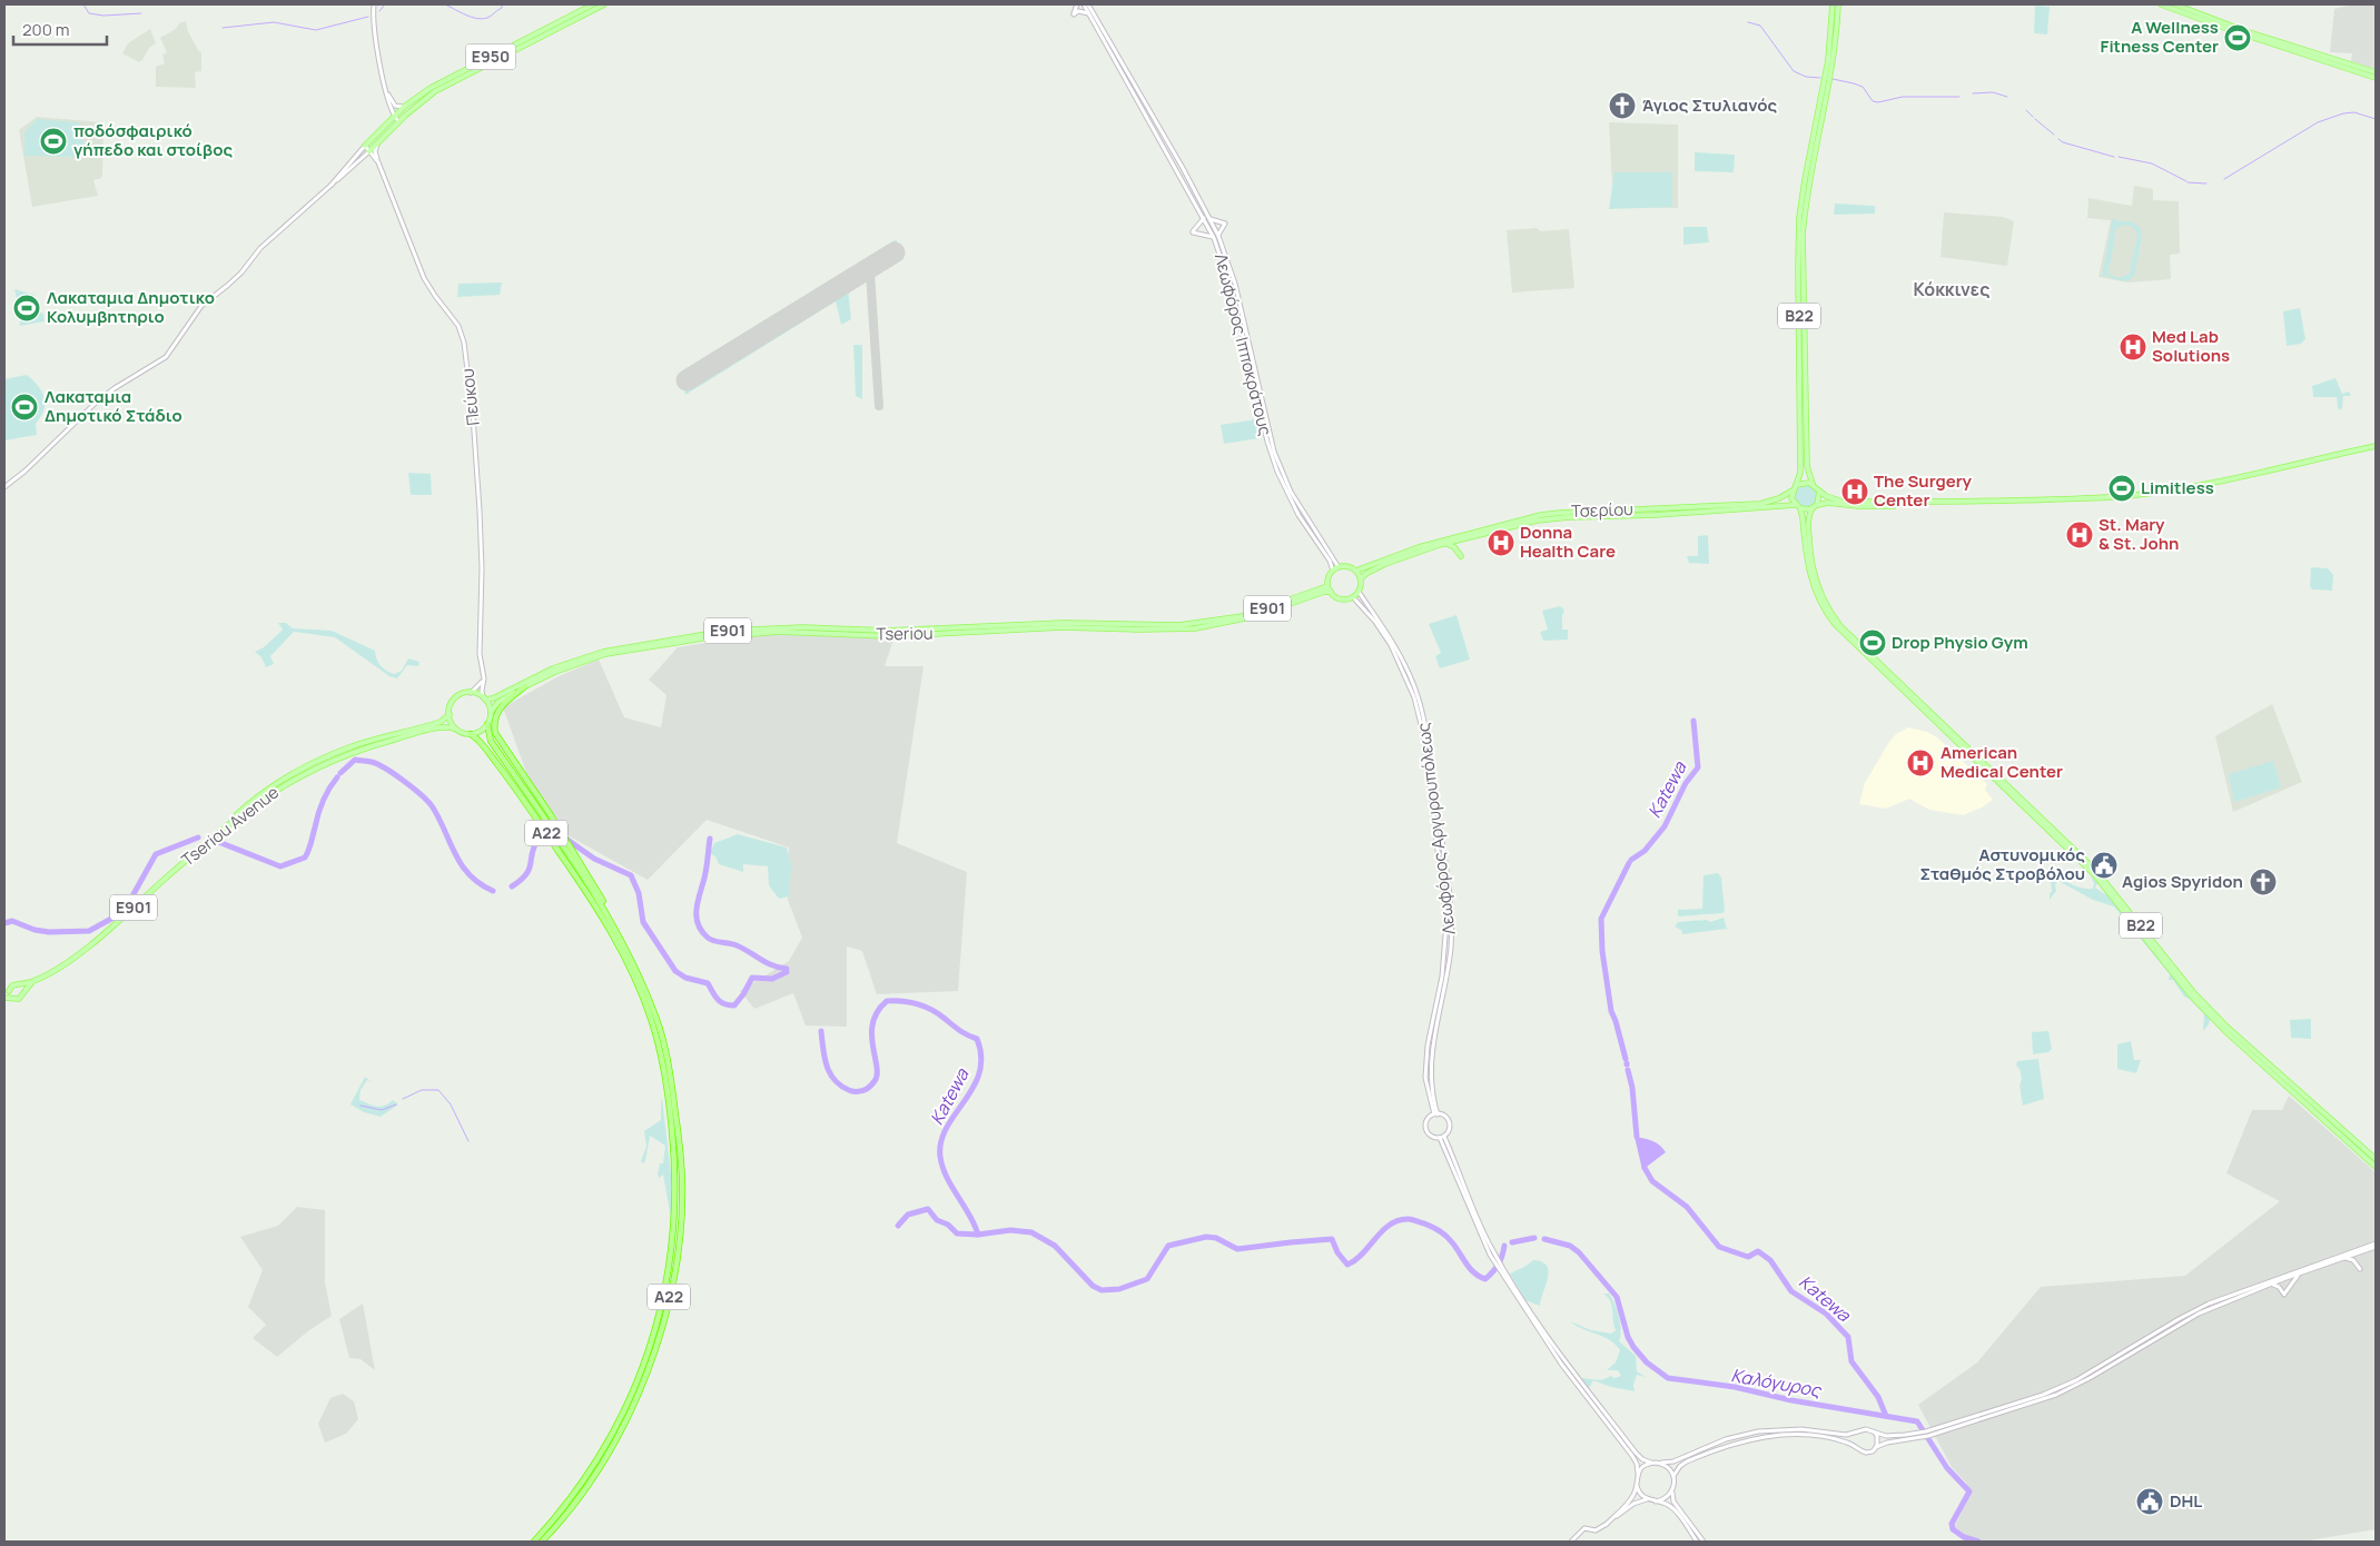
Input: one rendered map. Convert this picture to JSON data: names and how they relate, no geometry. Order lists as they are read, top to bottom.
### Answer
{
  "streets": {
    "highway": ["A22"],
    "main road": [
      "E950",
      "B22",
      "Λεωφόρος Ιπποκράτους",
      "Πεύκου",
      "Τσερίου",
      "E901",
      "Tseriou",
      "Tseriou Avenue",
      "Λεωφόρος Αργυρουπόλεως"
    ]
  },
  "crossings": [
    ["B22", "Τσερίου"],
    ["Λεωφόρος Ιπποκράτους", "Τσερίου"],
    ["Λεωφόρος Ιπποκράτους", "Tseriou"],
    ["Λεωφόρος Ιπποκράτους", "Λεωφόρος Αργυρουπόλεως"],
    ["Πεύκου", "Tseriou"],
    ["Πεύκου", "Tseriou Avenue"],
    ["Πεύκου", "A22"],
    ["Τσερίου", "Tseriou"],
    ["Τσερίου", "Λεωφόρος Αργυρουπόλεως"],
    ["E901", "Tseriou Avenue"],
    ["Tseriou", "Tseriou Avenue"],
    ["Tseriou", "Λεωφόρος Αργυρουπόλεως"],
    ["Tseriou", "A22"],
    ["Tseriou Avenue", "A22"]
  ],
  "districts": ["Κόκκινες"],
  "water": ["Katewa", "Καλόγυρος"],
  "places": {
    "sports": [
      "A Wellness Fitness Center",
      "ποδόσφαιρικό γήπεδο και στοίβος",
      "Λακαταμια Δημοτικο Κολυμβητηριο",
      "Λακαταμια Δημοτικό Στάδιο",
      "Limitless",
      "Drop Physio Gym"
    ],
    "church": ["Άγιος Στυλιανός", "Agios Spyridon"],
    "hospital": [
      "Med Lab Solutions",
      "The Surgery Center",
      "St. Mary & St. John",
      "Donna Health Care",
      "American Medical Center"
    ],
    "public building": ["Αστυνομικός Σταθμός Στροβόλου", "DHL"]
  },
  "scale_bar": "200 m"
}
